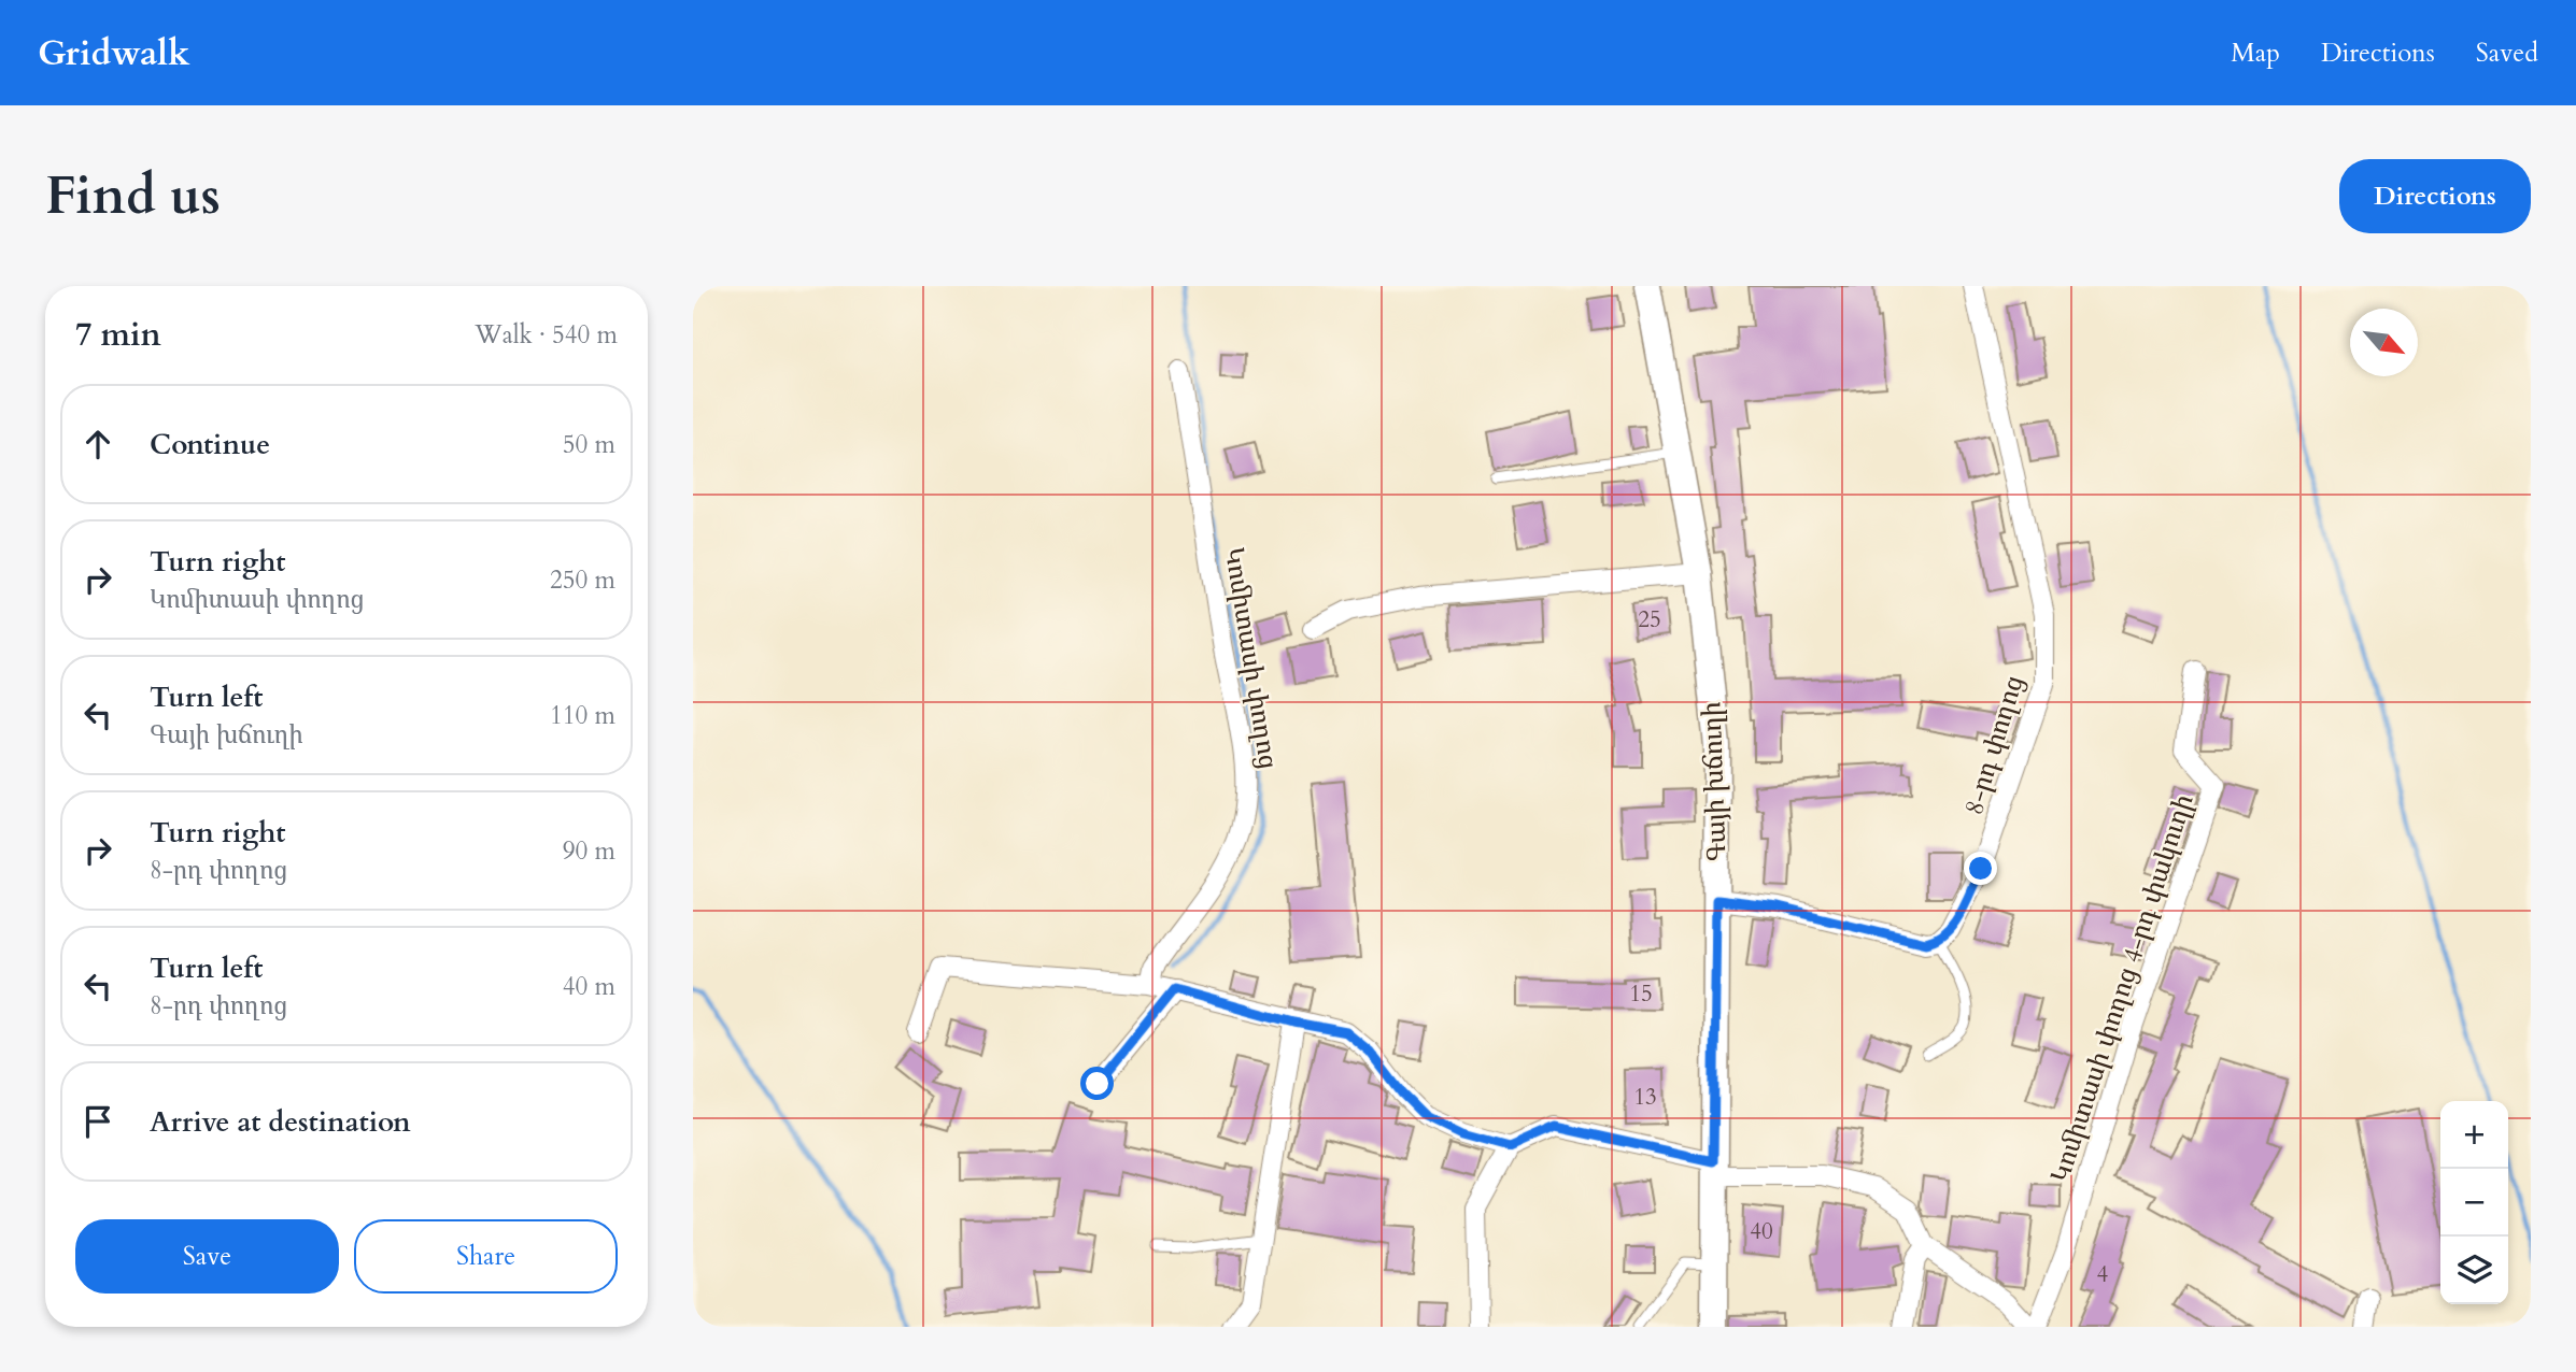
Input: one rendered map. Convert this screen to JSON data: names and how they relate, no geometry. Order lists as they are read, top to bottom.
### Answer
{
  "streets": {
    "main road": ["Գայի խճուղի"],
    "street": ["Կոմիտասի փողոց", "8-րդ փողոց", "Կոմիտասի փողոց 4-րդ փակուղի"]
  },
  "house_numbers": [
    "25",
    "15",
    "13",
    "40",
    "4"
  ],
  "north": "bottom right",
  "page": {
    "header": "Gridwalk",
    "nav": ["Map", "Directions", "Saved"],
    "buttons": [
      "Directions",
      ["Save", "Share"]
    ],
    "title": "Find us",
    "heading": ["7 min", "Walk · 540 m"],
    "list": [
      ["Continue", "50 m"],
      ["Turn right", "Կոմիտասի փողոց", "250 m"],
      ["Turn left", "Գայի խճուղի", "110 m"],
      ["Turn right", "8-րդ փողոց", "90 m"],
      ["Turn left", "8-րդ փողոց", "40 m"],
      "Arrive at destination"
    ],
    "map_buttons": ["+", "−"]
  }
}
